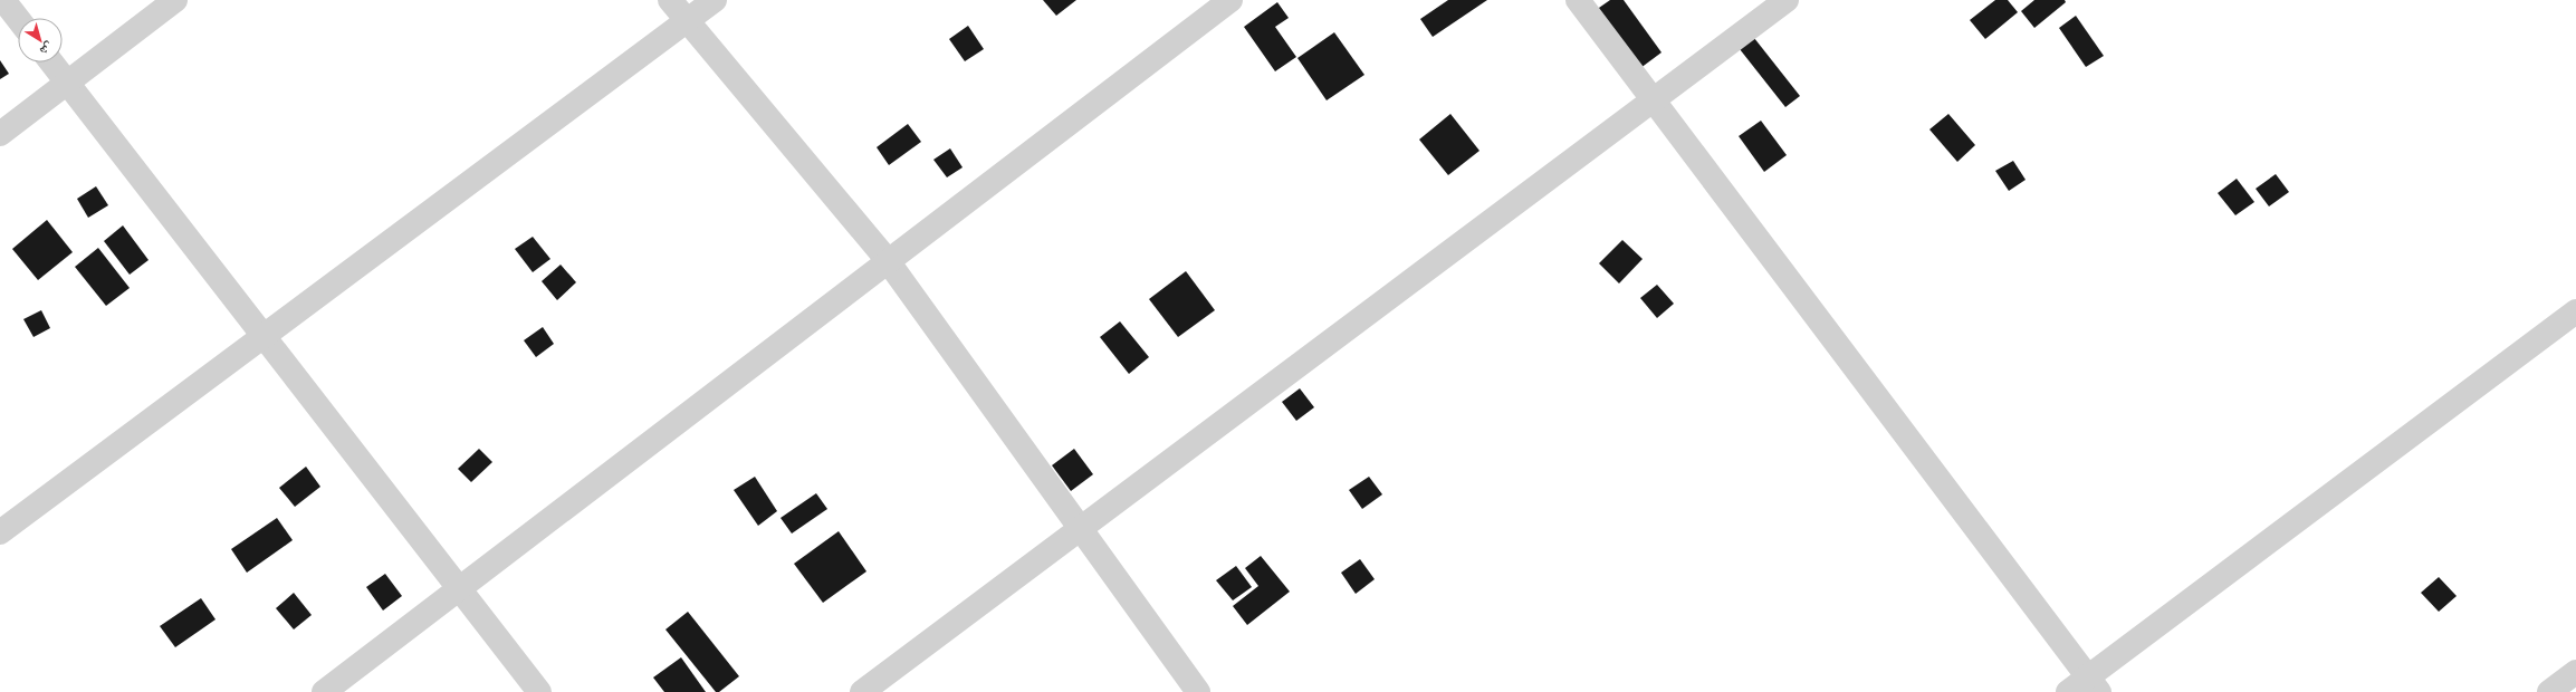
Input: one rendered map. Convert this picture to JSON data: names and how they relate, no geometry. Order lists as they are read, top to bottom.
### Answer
{
  "north": "bottom right"
}
